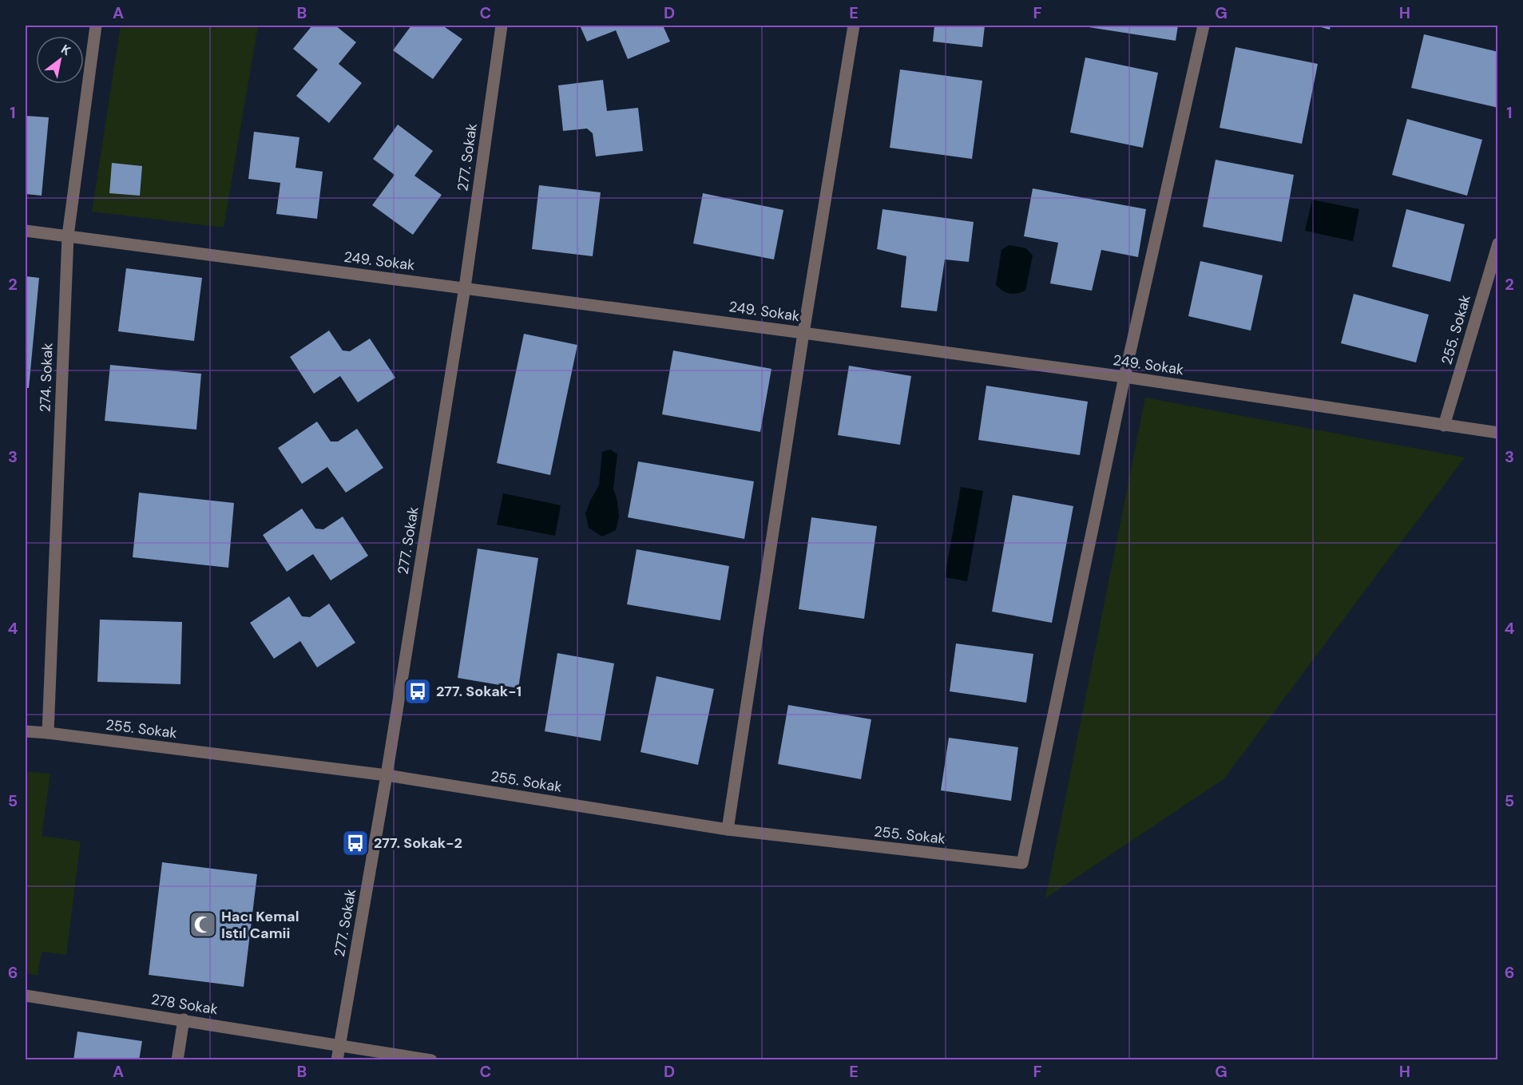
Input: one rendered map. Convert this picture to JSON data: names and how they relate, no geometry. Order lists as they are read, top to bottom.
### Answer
{
  "streets": {
    "street": [
      "277. Sokak",
      "249. Sokak",
      "255. Sokak",
      "274. Sokak",
      "278 Sokak"
    ]
  },
  "crossings": [
    ["277. Sokak", "249. Sokak"],
    ["277. Sokak", "255. Sokak"],
    ["277. Sokak", "278 Sokak"],
    ["249. Sokak", "255. Sokak"],
    ["249. Sokak", "274. Sokak"],
    ["255. Sokak", "274. Sokak"]
  ],
  "places": {
    "bus stop": ["277. Sokak-1", "277. Sokak-2"],
    "mosque": ["Hacı Kemal Istıl Camii"]
  },
  "north": "top right",
  "grid": {
    "columns": [
      "A",
      "B",
      "C",
      "D",
      "E",
      "F",
      "G",
      "H"
    ],
    "rows": [
      "1",
      "2",
      "3",
      "4",
      "5",
      "6"
    ]
  }
}
